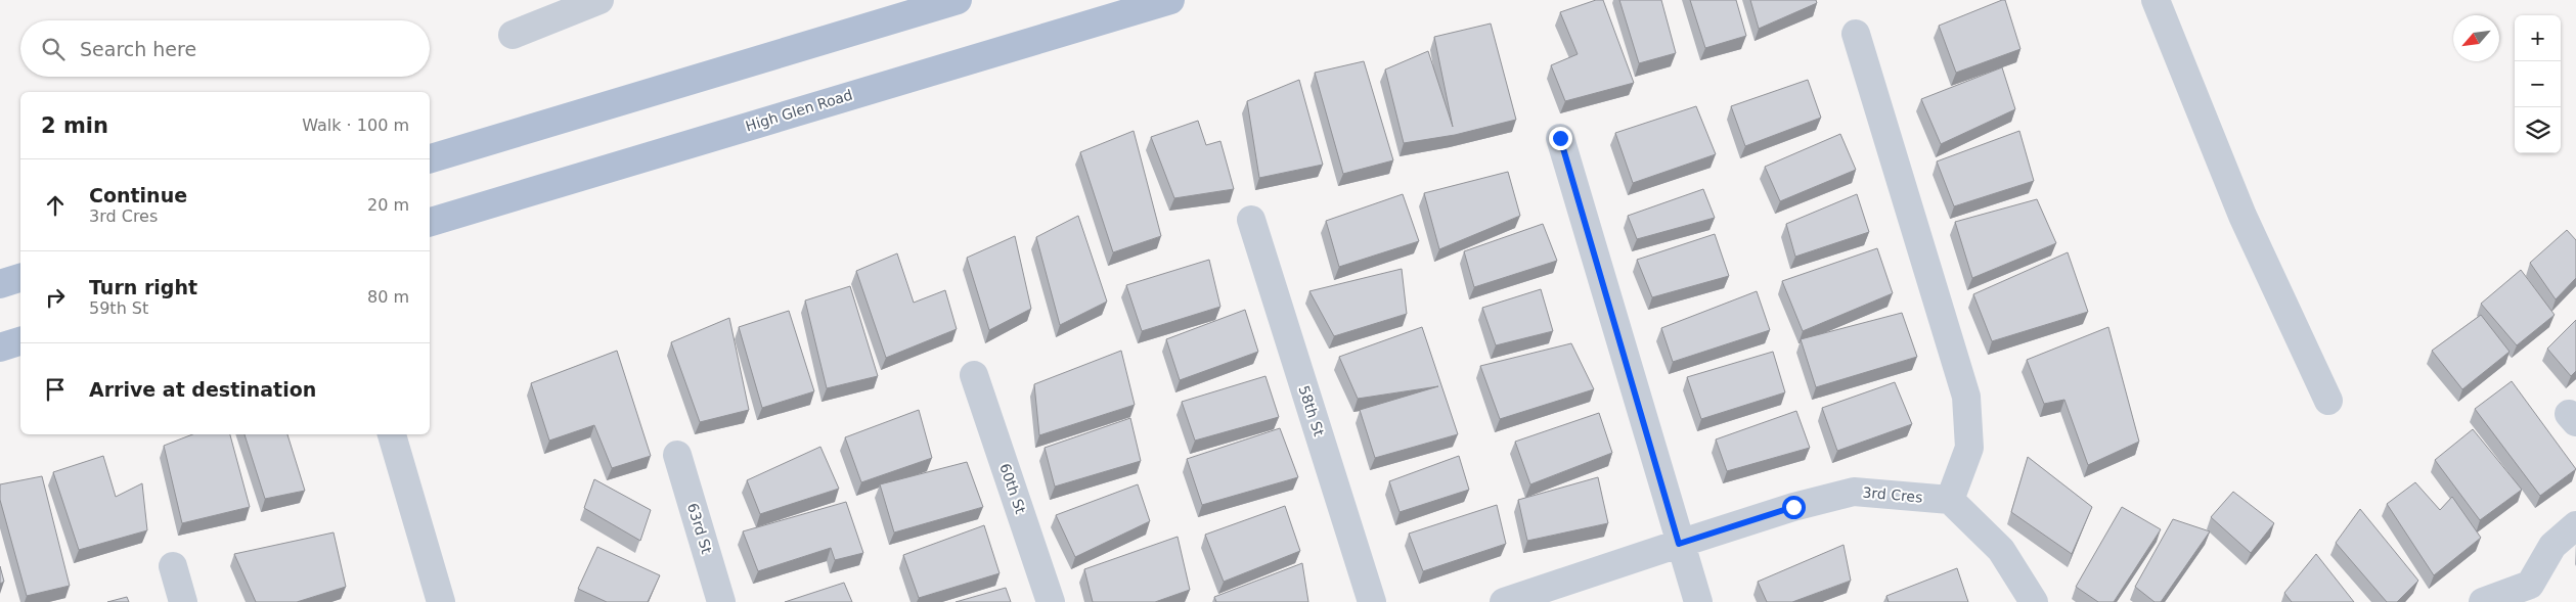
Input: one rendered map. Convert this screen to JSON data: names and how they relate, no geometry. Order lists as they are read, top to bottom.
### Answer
{
  "streets": {
    "main road": ["High Glen Road"],
    "street": [
      "58th St",
      "60th St",
      "3rd Cres",
      "63rd St"
    ]
  },
  "north": "bottom left",
  "page": {
    "map_buttons": ["+", "−"],
    "search": "Search here",
    "heading": ["2 min", "Walk · 100 m"],
    "list": [
      ["Continue", "3rd Cres", "20 m"],
      ["Turn right", "59th St", "80 m"],
      "Arrive at destination"
    ]
  }
}
